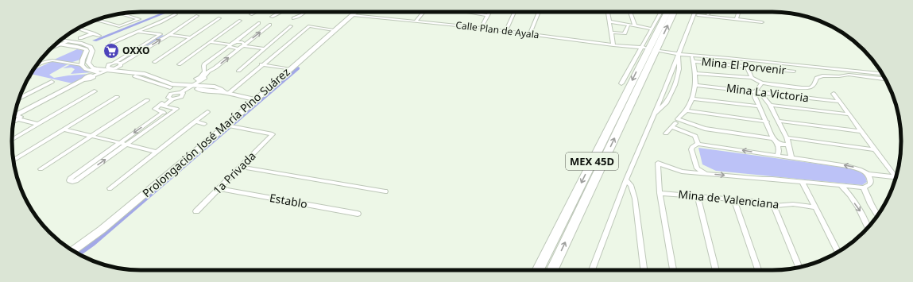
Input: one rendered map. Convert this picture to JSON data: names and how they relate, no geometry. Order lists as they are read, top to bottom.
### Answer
{
  "streets": {
    "highway": ["MEX 45D"],
    "main road": ["Prolongación José María Pino Suárez"],
    "street": [
      "Calle Plan de Ayala",
      "Mina El Porvenir",
      "Mina La Victoria",
      "1a Privada",
      "Mina de Valenciana",
      "Establo"
    ]
  },
  "crossings": [
    ["Calle Plan de Ayala", "Prolongación José María Pino Suárez"],
    ["Mina El Porvenir", "Mina La Victoria"],
    ["Prolongación José María Pino Suárez", "1a Privada"],
    ["1a Privada", "Establo"]
  ],
  "places": {
    "supermarket": ["OXXO"]
  }
}
